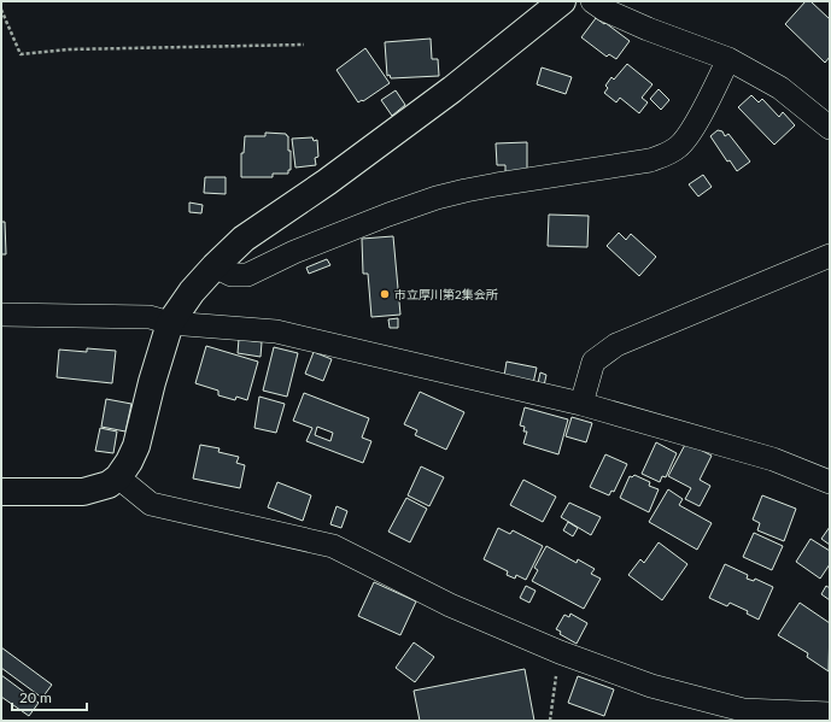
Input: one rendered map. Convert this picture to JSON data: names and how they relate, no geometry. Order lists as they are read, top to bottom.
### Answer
{
  "places": ["市立厚川第2集会所"],
  "scale_bar": "20 m"
}
